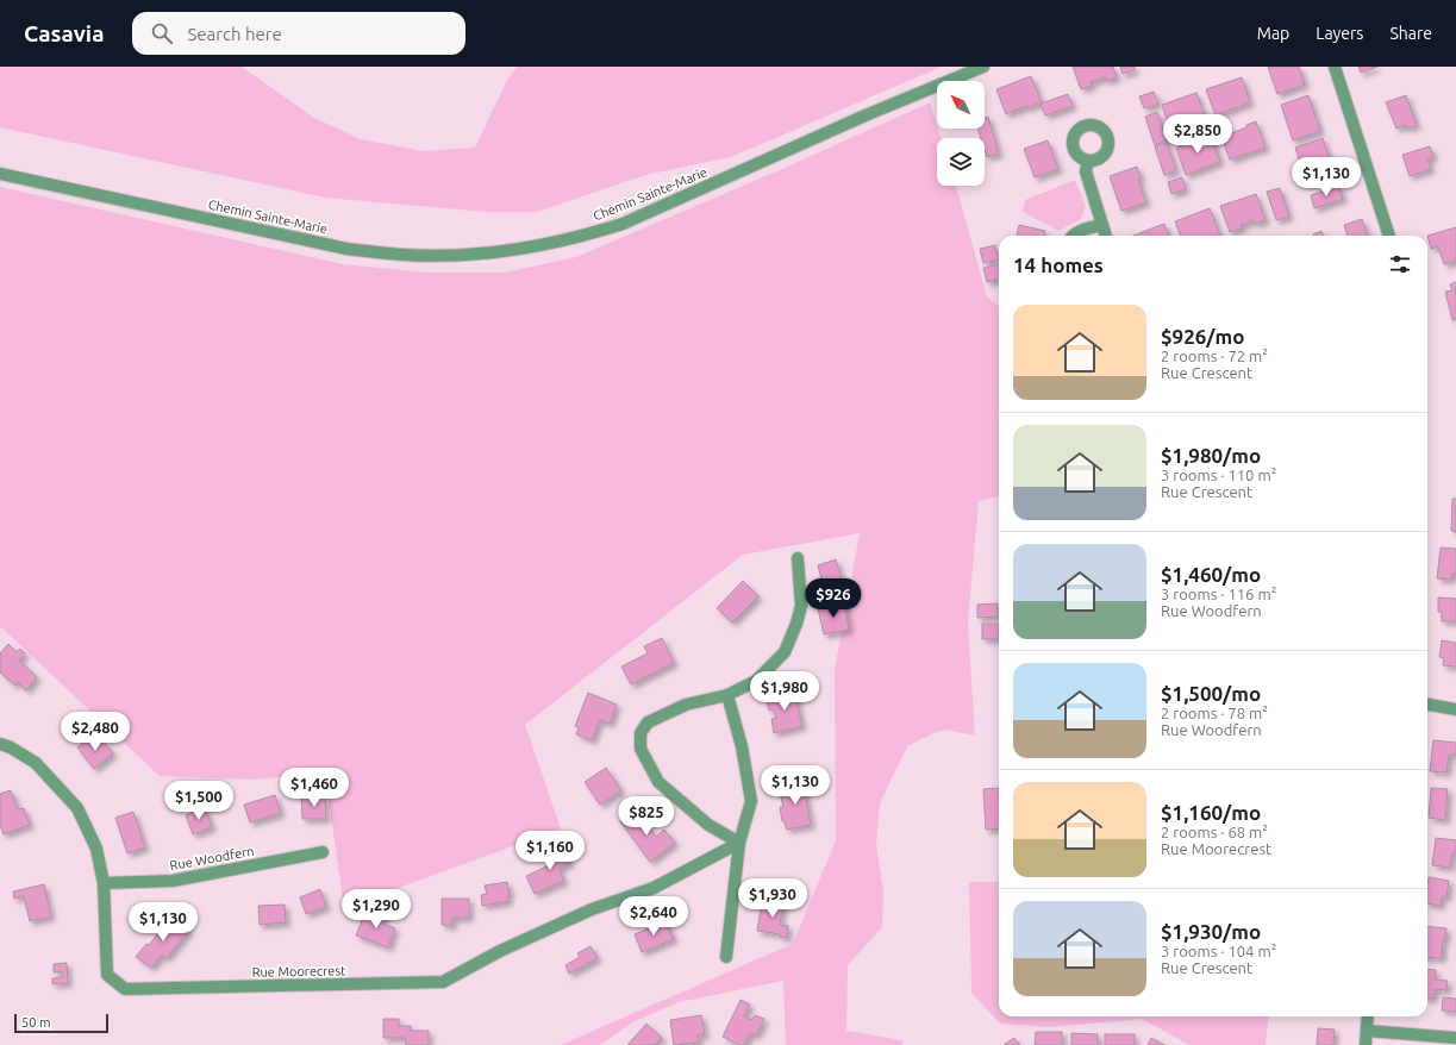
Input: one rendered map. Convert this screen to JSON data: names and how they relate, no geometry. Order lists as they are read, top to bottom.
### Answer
{
  "streets": {
    "street": ["Chemin Sainte-Marie", "Rue Woodfern", "Rue Moorecrest"]
  },
  "crossings": [
    ["Rue Woodfern", "Rue Moorecrest"]
  ],
  "scale_bar": "50 m",
  "north": "top left",
  "page": {
    "header": "Casavia",
    "search": "Search here",
    "nav": ["Map", "Layers", "Share"],
    "price": [
      "$2,850",
      "$1,130",
      "$926",
      "$1,980",
      "$2,480",
      "$1,130",
      "$1,460",
      "$1,500",
      "$825",
      "$1,160",
      "$1,930",
      "$1,290",
      "$2,640",
      "$1,130"
    ],
    "heading": "14 homes",
    "list": [
      {
        "name": "$926/mo",
        "note": "2 rooms · 72 m² · Rue Crescent"
      },
      {
        "name": "$1,980/mo",
        "note": "3 rooms · 110 m² · Rue Crescent"
      },
      {
        "name": "$1,460/mo",
        "note": "3 rooms · 116 m² · Rue Woodfern"
      },
      {
        "name": "$1,500/mo",
        "note": "2 rooms · 78 m² · Rue Woodfern"
      },
      {
        "name": "$1,160/mo",
        "note": "2 rooms · 68 m² · Rue Moorecrest"
      },
      {
        "name": "$1,930/mo",
        "note": "3 rooms · 104 m² · Rue Crescent"
      }
    ],
    "scale": "50 m"
  }
}
